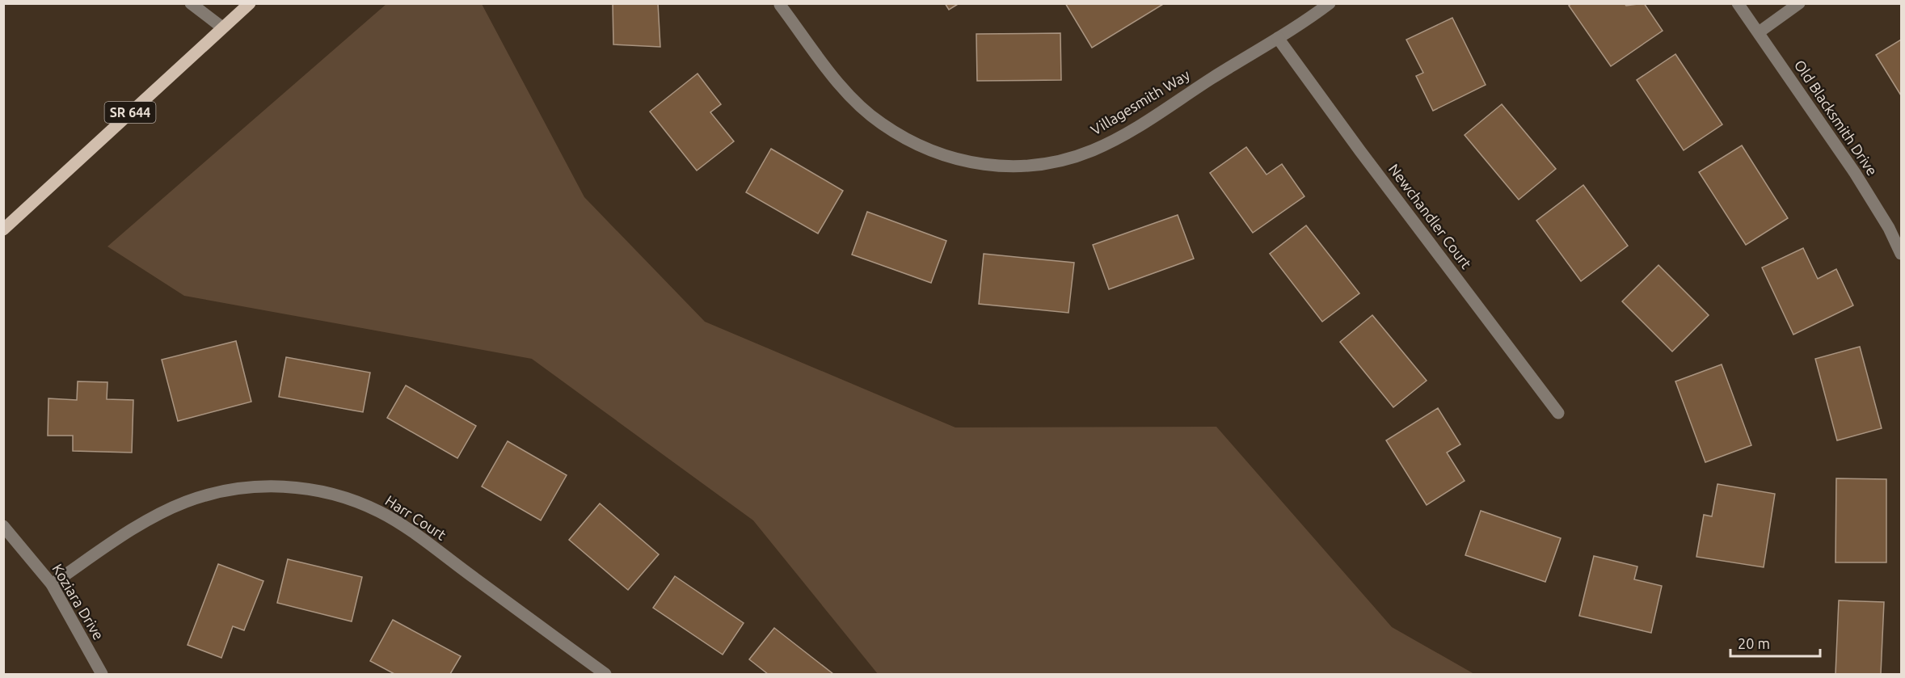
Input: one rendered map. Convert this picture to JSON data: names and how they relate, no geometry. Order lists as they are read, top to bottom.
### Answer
{
  "streets": {
    "main road": ["SR 644"],
    "street": [
      "Villagesmith Way",
      "Old Blacksmith Drive",
      "Newchandler Court",
      "Harr Court",
      "Koziara Drive"
    ]
  },
  "crossings": [
    ["Villagesmith Way", "Newchandler Court"],
    ["Harr Court", "Koziara Drive"]
  ],
  "scale_bar": "20 m"
}
